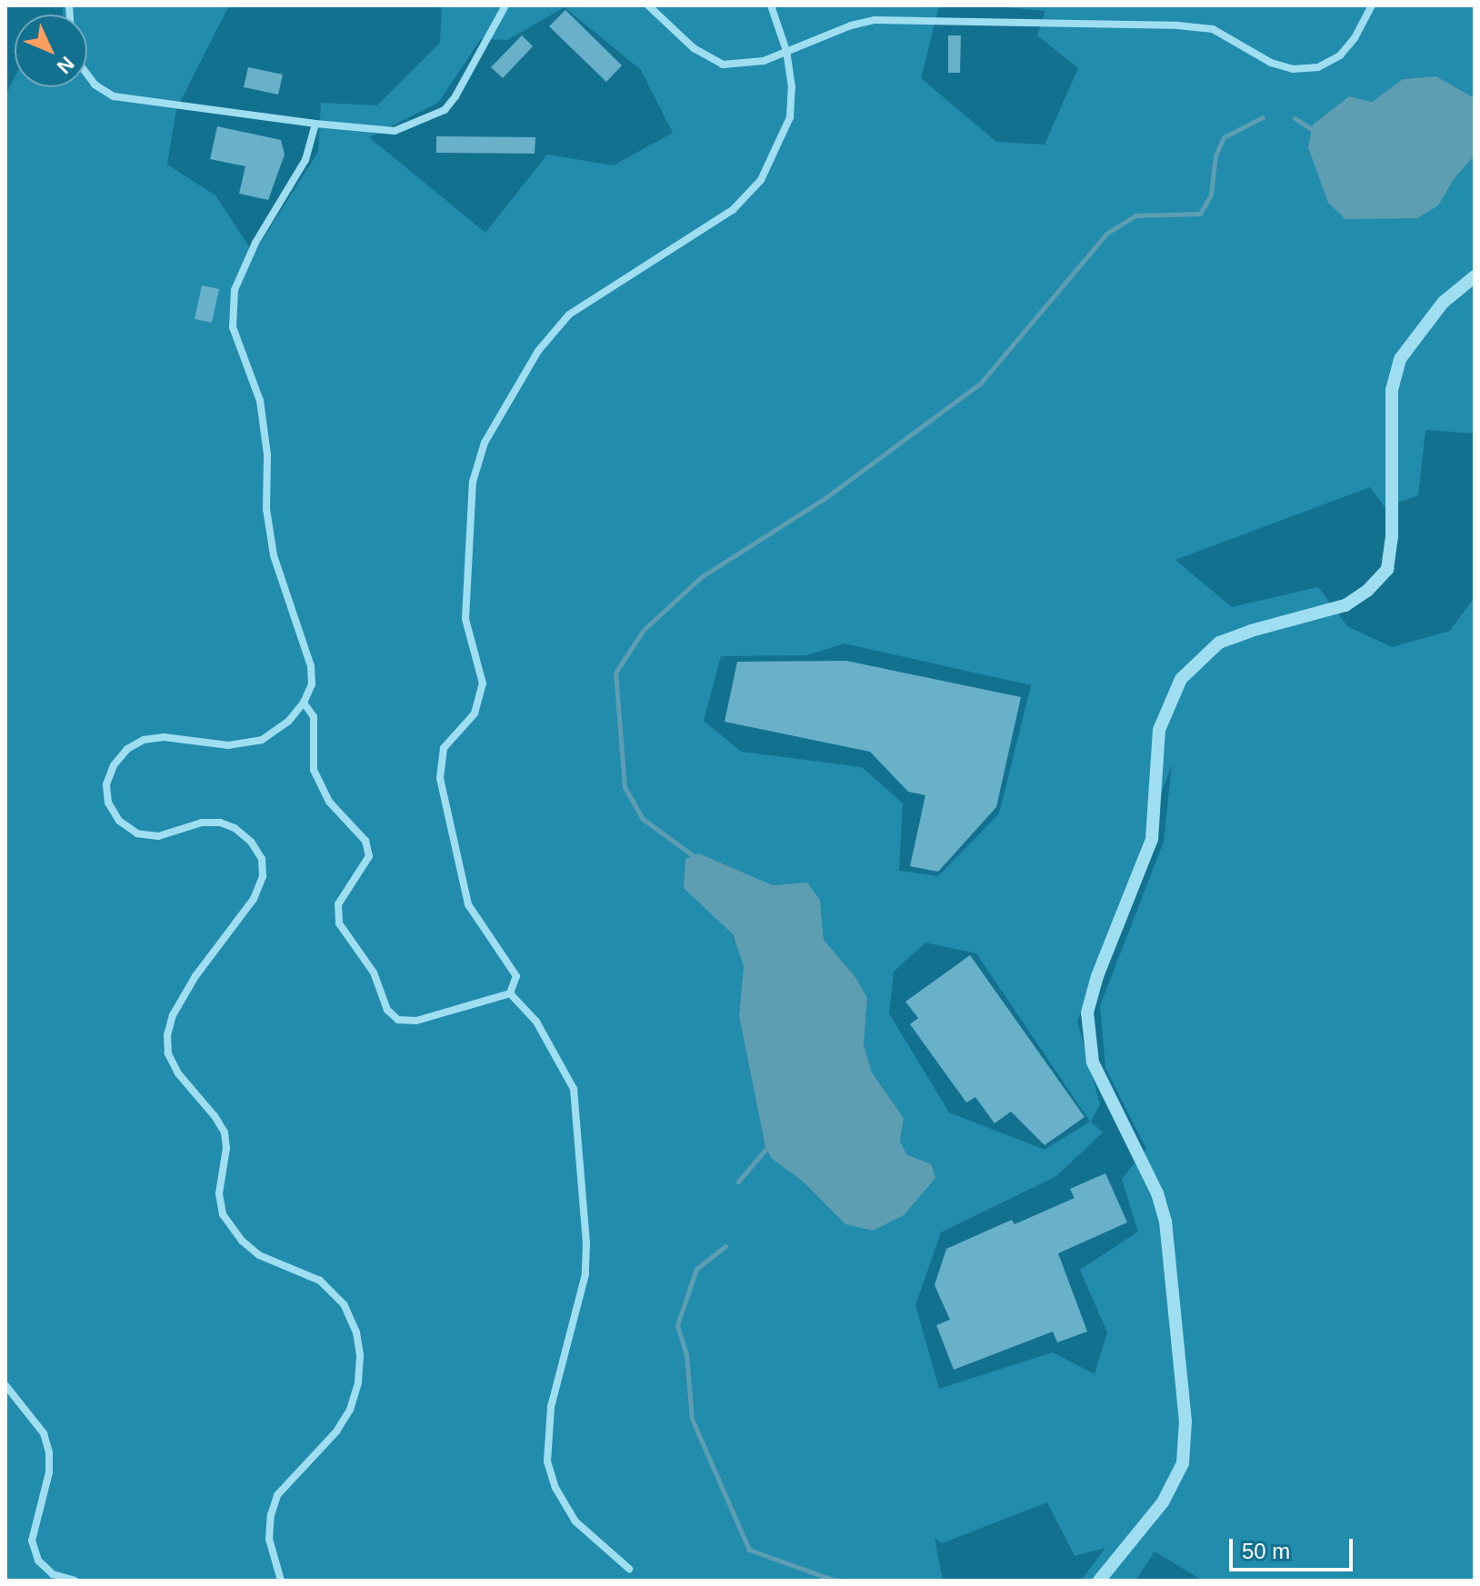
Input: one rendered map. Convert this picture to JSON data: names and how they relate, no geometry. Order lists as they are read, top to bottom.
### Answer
{
  "scale_bar": "50 m",
  "north": "bottom right"
}
